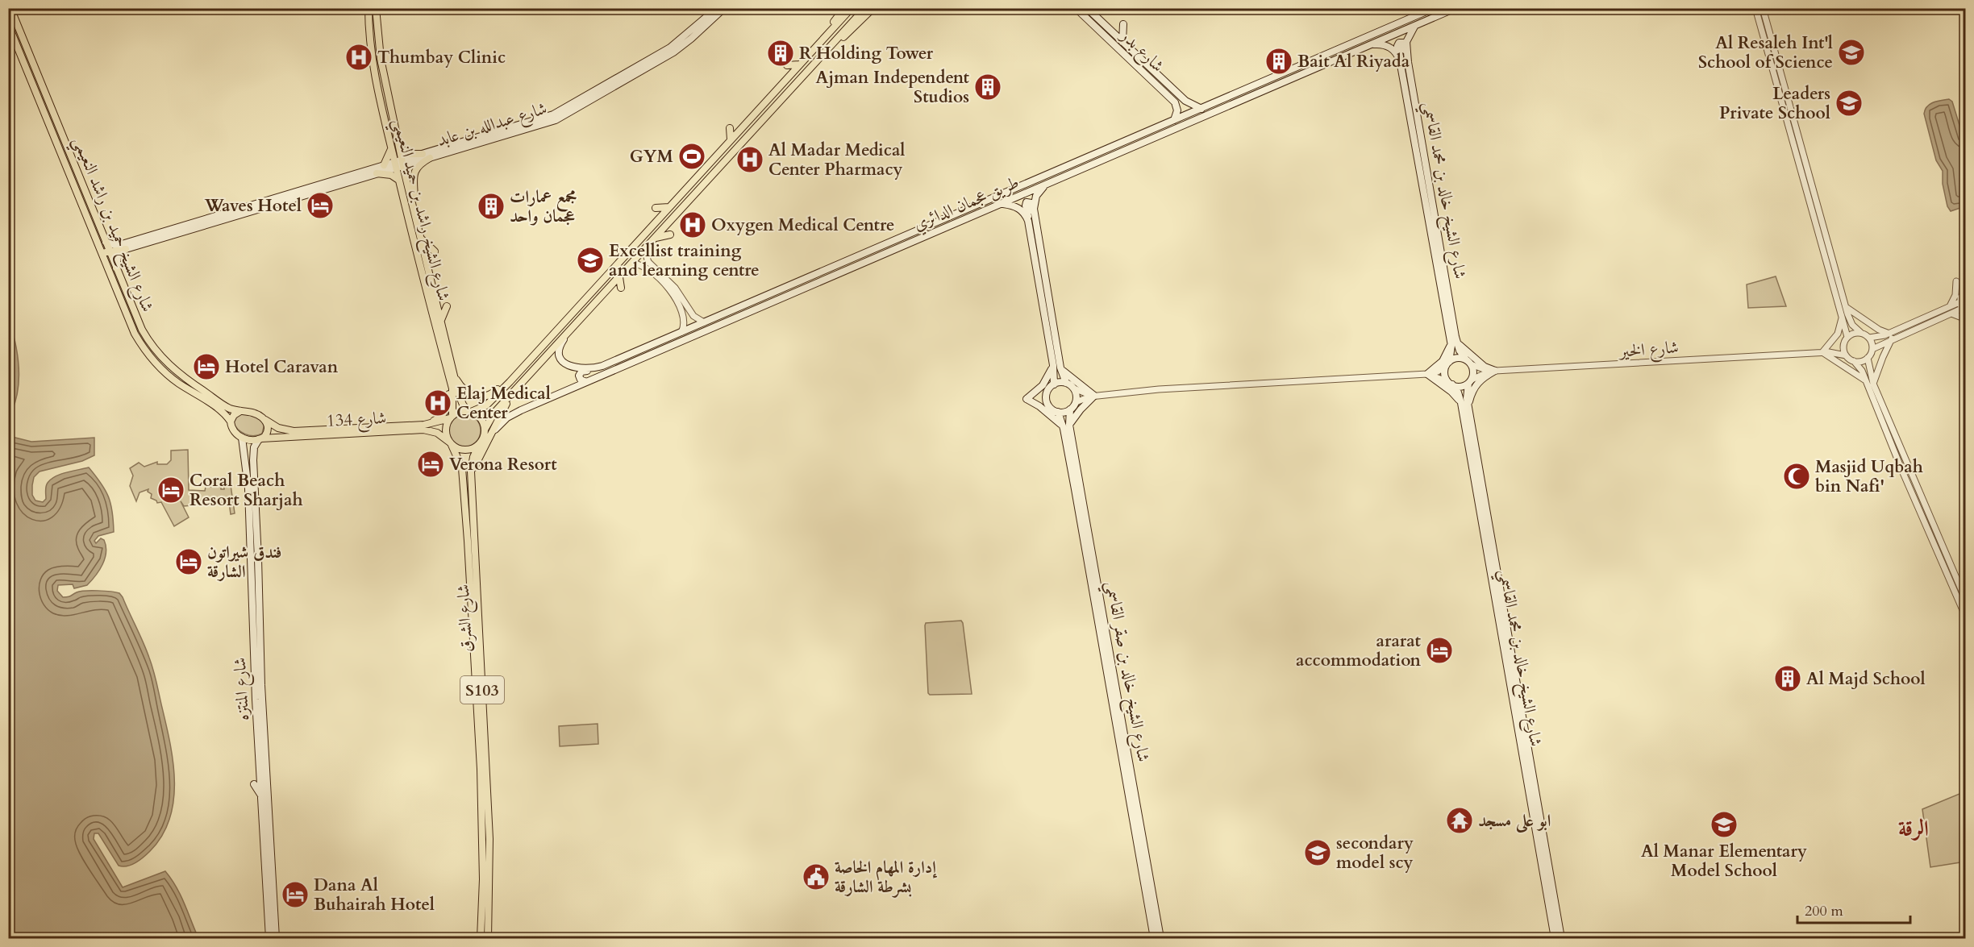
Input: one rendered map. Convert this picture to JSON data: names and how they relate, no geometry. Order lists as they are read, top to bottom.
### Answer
{
  "streets": {
    "main road": [
      "شارع بدر",
      "شارع عبدالله بن عابد",
      "شارع الشيخ خالد بن محمد القاسمي",
      "طريق عجمان الدائري",
      "شارع الشيخ راشد بن حميد النعيمي",
      "شارع الشيخ حميد بن راشد النعيمي",
      "شارع 134",
      "شارع الشرق",
      "شارع الشيخ خالد بن صقر القاسمي",
      "شارع المنتزه",
      "S103"
    ],
    "street": ["شارع الخير"]
  },
  "crossings": [
    ["شارع بدر", "طريق عجمان الدائري"],
    ["شارع عبدالله بن عابد", "شارع الشيخ راشد بن حميد النعيمي"],
    ["شارع عبدالله بن عابد", "شارع الشيخ حميد بن راشد النعيمي"],
    ["شارع الشيخ خالد بن محمد القاسمي", "طريق عجمان الدائري"],
    ["شارع الشيخ خالد بن محمد القاسمي", "شارع الخير"],
    ["شارع الشيخ راشد بن حميد النعيمي", "شارع 134"],
    ["شارع الشيخ راشد بن حميد النعيمي", "شارع الشرق"],
    ["شارع الشيخ حميد بن راشد النعيمي", "شارع 134"],
    ["شارع الشيخ حميد بن راشد النعيمي", "شارع المنتزه"],
    ["شارع 134", "شارع الشرق"],
    ["شارع 134", "شارع المنتزه"]
  ],
  "districts": ["الرقة"],
  "places": {
    "school or university": [
      "Al Resaleh Int'l School of Science",
      "Leaders Private School",
      "Excellist training and learning centre",
      "Al Manar Elementary Model School",
      "secondary model scy"
    ],
    "building": [
      "R Holding Tower",
      "Bait Al Riyada",
      "Ajman Independent Studios",
      "مجمع عمارات عجمان واحد",
      "Al Majd School"
    ],
    "hospital": [
      "Thumbay Clinic",
      "Al Madar Medical Center Pharmacy",
      "Oxygen Medical Centre",
      "Elaj Medical Center"
    ],
    "sports": ["GYM"],
    "hotel": [
      "Waves Hotel",
      "Hotel Caravan",
      "Verona Resort",
      "Coral Beach Resort Sharjah",
      "فندق شيراتون الشارقة",
      "ararat accommodation",
      "Dana Al Buhairah Hotel"
    ],
    "mosque": ["Masjid Uqbah bin Nafi'"],
    "temple": ["ابو علی مسجد"],
    "public building": ["إدارة المهام الخاصة بشرطة الشارقة"]
  },
  "scale_bar": "200 m"
}
